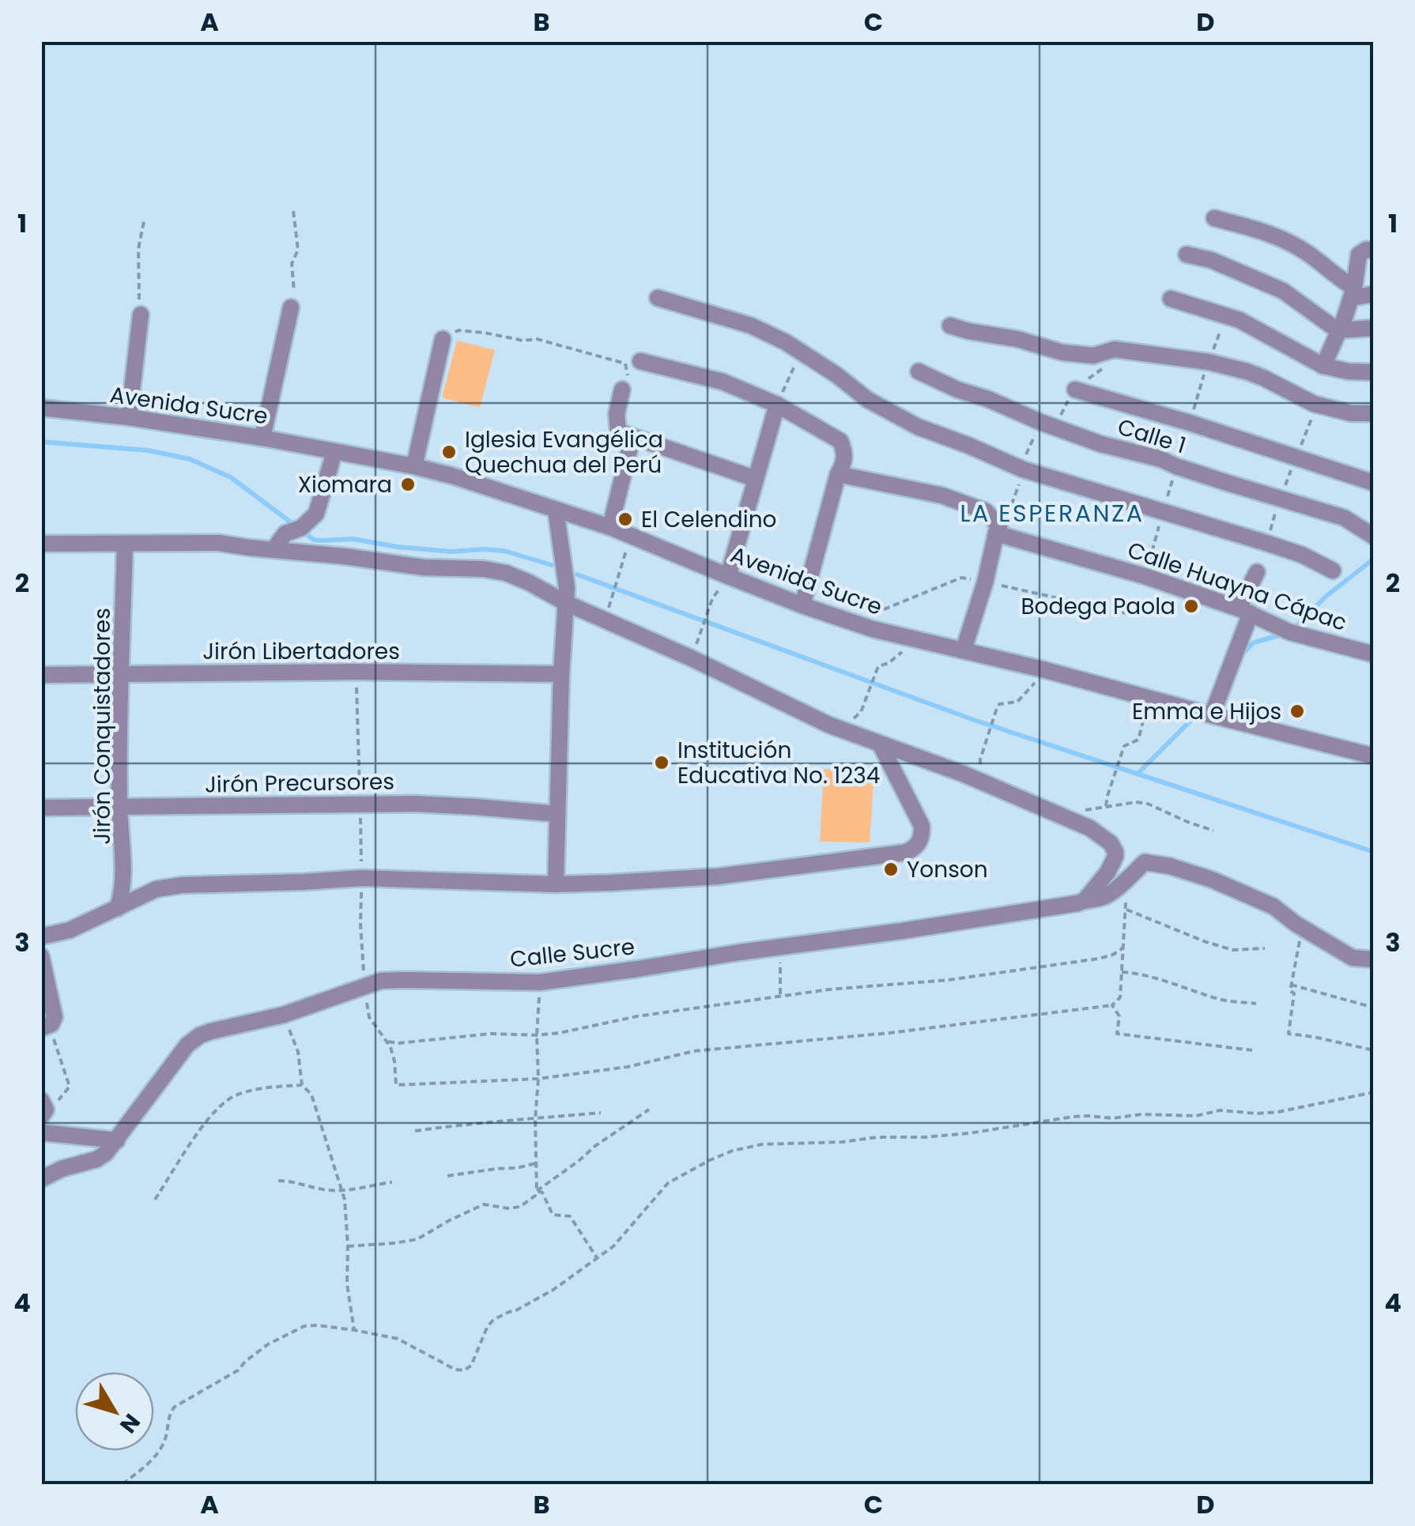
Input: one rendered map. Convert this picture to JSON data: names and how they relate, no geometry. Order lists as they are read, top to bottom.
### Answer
{
  "streets": {
    "street": [
      "Avenida Sucre",
      "Calle 1",
      "Calle Huayna Cápac",
      "Jirón Libertadores",
      "Jirón Conquistadores",
      "Jirón Precursores",
      "Calle Sucre"
    ]
  },
  "crossings": [
    ["Jirón Libertadores", "Jirón Conquistadores"],
    ["Jirón Conquistadores", "Jirón Precursores"]
  ],
  "districts": ["LA ESPERANZA"],
  "places": [
    "Iglesia Evangélica Quechua del Perú",
    "Xiomara",
    "El Celendino",
    "Bodega Paola",
    "Emma e Hijos",
    "Institución Educativa No. 1234",
    "Yonson"
  ],
  "north": "bottom right",
  "grid": {
    "columns": [
      "A",
      "B",
      "C",
      "D"
    ],
    "rows": [
      "1",
      "2",
      "3",
      "4"
    ]
  }
}
